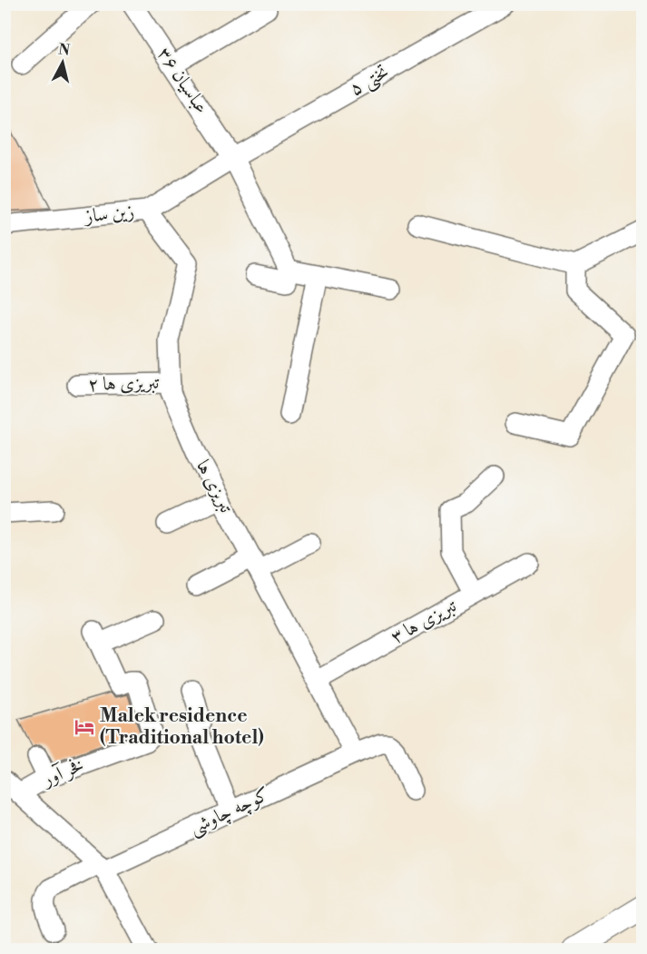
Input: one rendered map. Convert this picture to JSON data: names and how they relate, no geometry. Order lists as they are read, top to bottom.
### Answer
{
  "streets": {
    "street": [
      "عباسیان ۳۶",
      "تختی ۵",
      "زین ساز",
      "تبریزی ها ۲",
      "تبریزی ها",
      "تبریزی ها ۳",
      "فخر آور",
      "کوچه چاوشی"
    ]
  },
  "crossings": [
    ["عباسیان ۳۶", "تختی ۵"],
    ["عباسیان ۳۶", "زین ساز"],
    ["تختی ۵", "زین ساز"],
    ["زین ساز", "تبریزی ها"],
    ["تبریزی ها ۲", "تبریزی ها"],
    ["تبریزی ها", "تبریزی ها ۳"],
    ["تبریزی ها", "کوچه چاوشی"]
  ],
  "places": {
    "hotel": ["Malek residence (Traditional hotel)"]
  },
  "north": "top"
}
